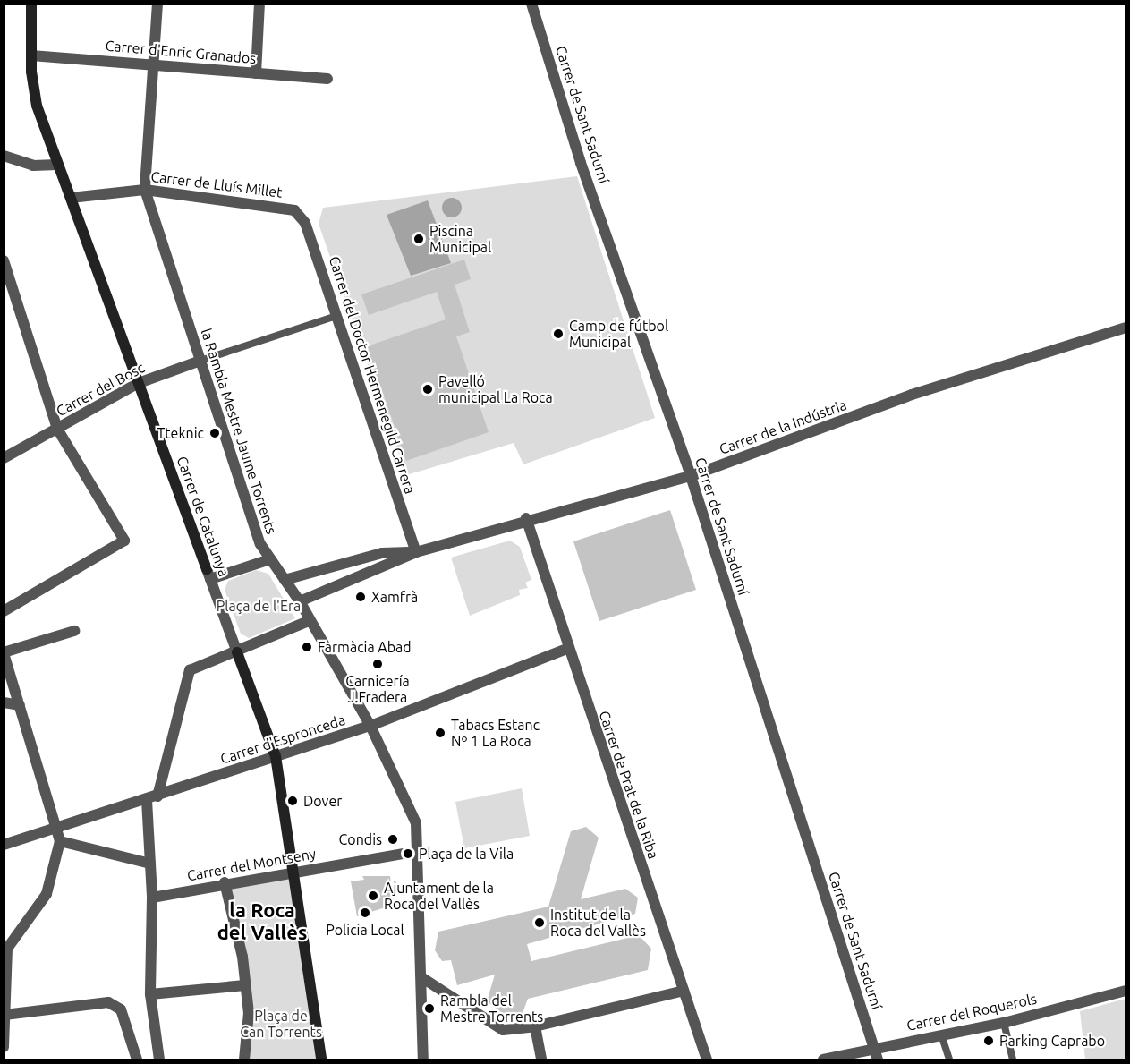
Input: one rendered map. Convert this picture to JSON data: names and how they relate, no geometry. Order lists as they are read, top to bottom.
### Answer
{
  "streets": {
    "street": [
      "Carrer d'Enric Granados",
      "Carrer de Sant Sadurní",
      "Carrer de Lluís Millet",
      "Carrer del Doctor Hermenegild Carrera",
      "Carrer del Bosc",
      "Carrer de la Indústria",
      "la Rambla Mestre Jaume Torrents",
      "Carrer de Catalunya",
      "Carrer d'Espronceda",
      "Carrer de Prat de la Riba",
      "Carrer del Montseny",
      "Carrer del Roquerols"
    ]
  },
  "crossings": [
    ["Carrer d'Enric Granados", "la Rambla Mestre Jaume Torrents"],
    ["Carrer d'Enric Granados", "Carrer de Catalunya"],
    ["Carrer de Sant Sadurní", "Carrer de la Indústria"],
    ["Carrer de Sant Sadurní", "Carrer del Roquerols"],
    ["Carrer de Lluís Millet", "Carrer del Doctor Hermenegild Carrera"],
    ["Carrer de Lluís Millet", "la Rambla Mestre Jaume Torrents"],
    ["Carrer de Lluís Millet", "Carrer de Catalunya"],
    ["Carrer del Doctor Hermenegild Carrera", "Carrer del Bosc"],
    ["Carrer del Doctor Hermenegild Carrera", "Carrer de la Indústria"],
    ["Carrer del Bosc", "la Rambla Mestre Jaume Torrents"],
    ["Carrer del Bosc", "Carrer de Catalunya"],
    ["Carrer de la Indústria", "la Rambla Mestre Jaume Torrents"],
    ["Carrer de la Indústria", "Carrer de Prat de la Riba"],
    ["la Rambla Mestre Jaume Torrents", "Carrer d'Espronceda"],
    ["la Rambla Mestre Jaume Torrents", "Carrer del Montseny"],
    ["Carrer de Catalunya", "Carrer d'Espronceda"],
    ["Carrer de Catalunya", "Carrer del Montseny"],
    ["Carrer d'Espronceda", "Carrer de Prat de la Riba"]
  ],
  "districts": ["la Roca del Vallès"],
  "parks": ["Plaça de l'Era", "Plaça de Can Torrents"],
  "places": [
    "Piscina Municipal",
    "Camp de fútbol Municipal",
    "Pavelló municipal La Roca",
    "Tteknic",
    "Xamfrà",
    "Farmàcia Abad",
    "Carnicería J.Fradera",
    "Tabacs Estanc Nº 1 La Roca",
    "Dover",
    "Condis",
    "Plaça de la Vila",
    "Ajuntament de la Roca del Vallès",
    "Policia Local",
    "Institut de la Roca del Vallès",
    "Rambla del Mestre Torrents",
    "Parking Caprabo"
  ]
}
